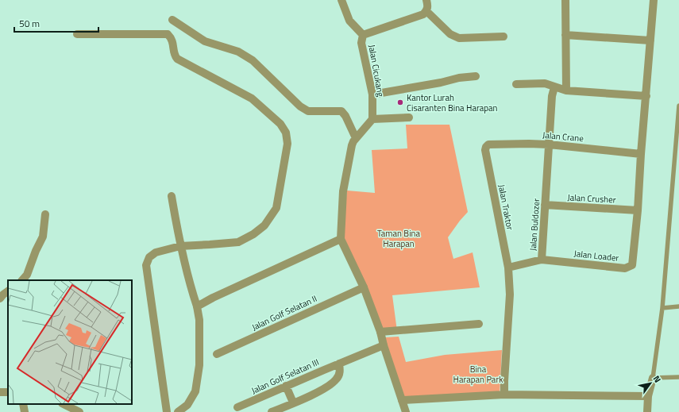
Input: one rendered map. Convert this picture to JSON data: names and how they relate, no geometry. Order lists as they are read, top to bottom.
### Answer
{
  "streets": {
    "street": [
      "Jalan Cicukang",
      "Jalan Crane",
      "Jalan Crusher",
      "Jalan Traktor",
      "Jalan Buldozer",
      "Jalan Loader",
      "Jalan Golf Selatan II",
      "Jalan Golf Selatan III"
    ]
  },
  "crossings": [
    ["Jalan Crane", "Jalan Traktor"],
    ["Jalan Crane", "Jalan Buldozer"],
    ["Jalan Crusher", "Jalan Buldozer"],
    ["Jalan Crusher", "Jalan Loader"],
    ["Jalan Traktor", "Jalan Buldozer"],
    ["Jalan Buldozer", "Jalan Loader"]
  ],
  "parks": ["Taman Bina Harapan", "Bina Harapan Park"],
  "places": ["Kantor Lurah Cisaranten Bina Harapan"],
  "scale_bar": "50 m",
  "north": "top right"
}
